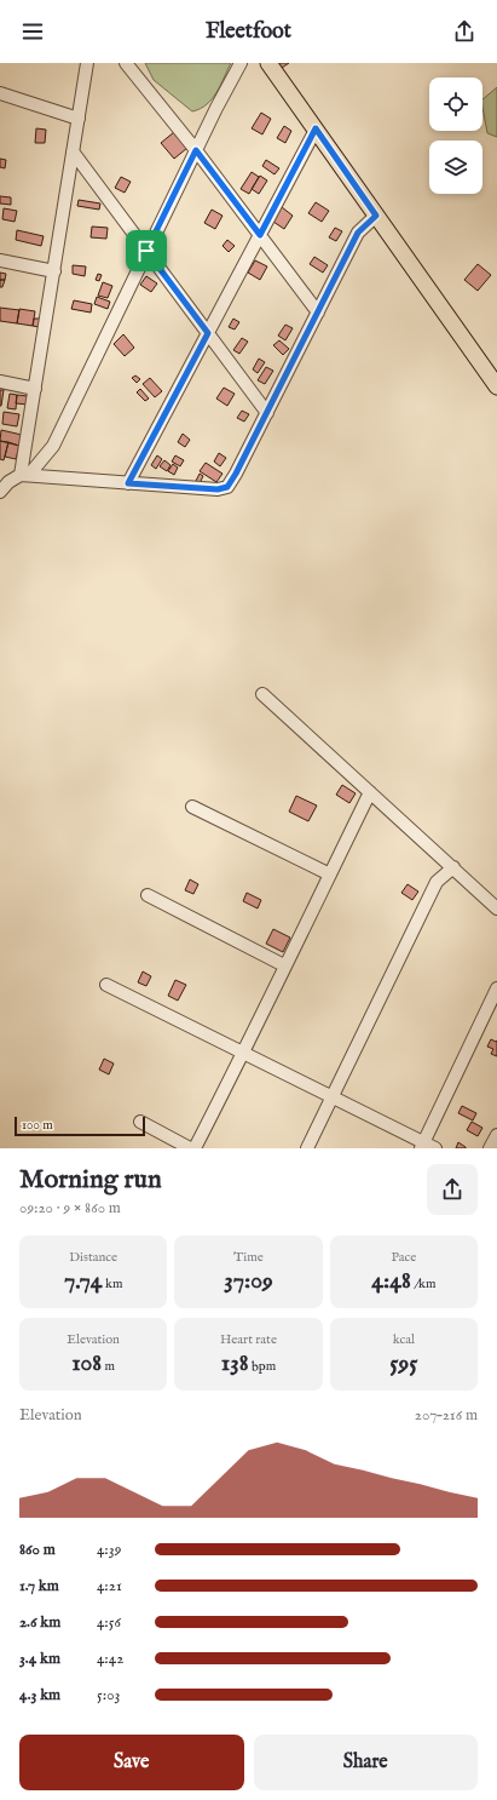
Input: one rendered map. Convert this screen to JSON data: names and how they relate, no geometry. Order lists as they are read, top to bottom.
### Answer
{
  "scale_bar": "100 m",
  "page": {
    "header": "Fleetfoot",
    "scale": "100 m",
    "heading": ["Morning run", "09:20 · 9 × 860 m"],
    "stats": [
      ["Distance", "7.74 km"],
      ["Time", "37:09"],
      ["Pace", "4:48 /km"],
      ["Elevation", "108 m"],
      ["Heart rate", "138 bpm"],
      ["kcal", "595"]
    ],
    "chart": ["Elevation", "207–216 m"],
    "list": [
      {
        "name": "860 m",
        "note": "4:39"
      },
      {
        "name": "1.7 km",
        "note": "4:21"
      },
      {
        "name": "2.6 km",
        "note": "4:56"
      },
      {
        "name": "3.4 km",
        "note": "4:42"
      },
      {
        "name": "4.3 km",
        "note": "5:03"
      }
    ],
    "buttons": ["Save", "Share"]
  }
}
